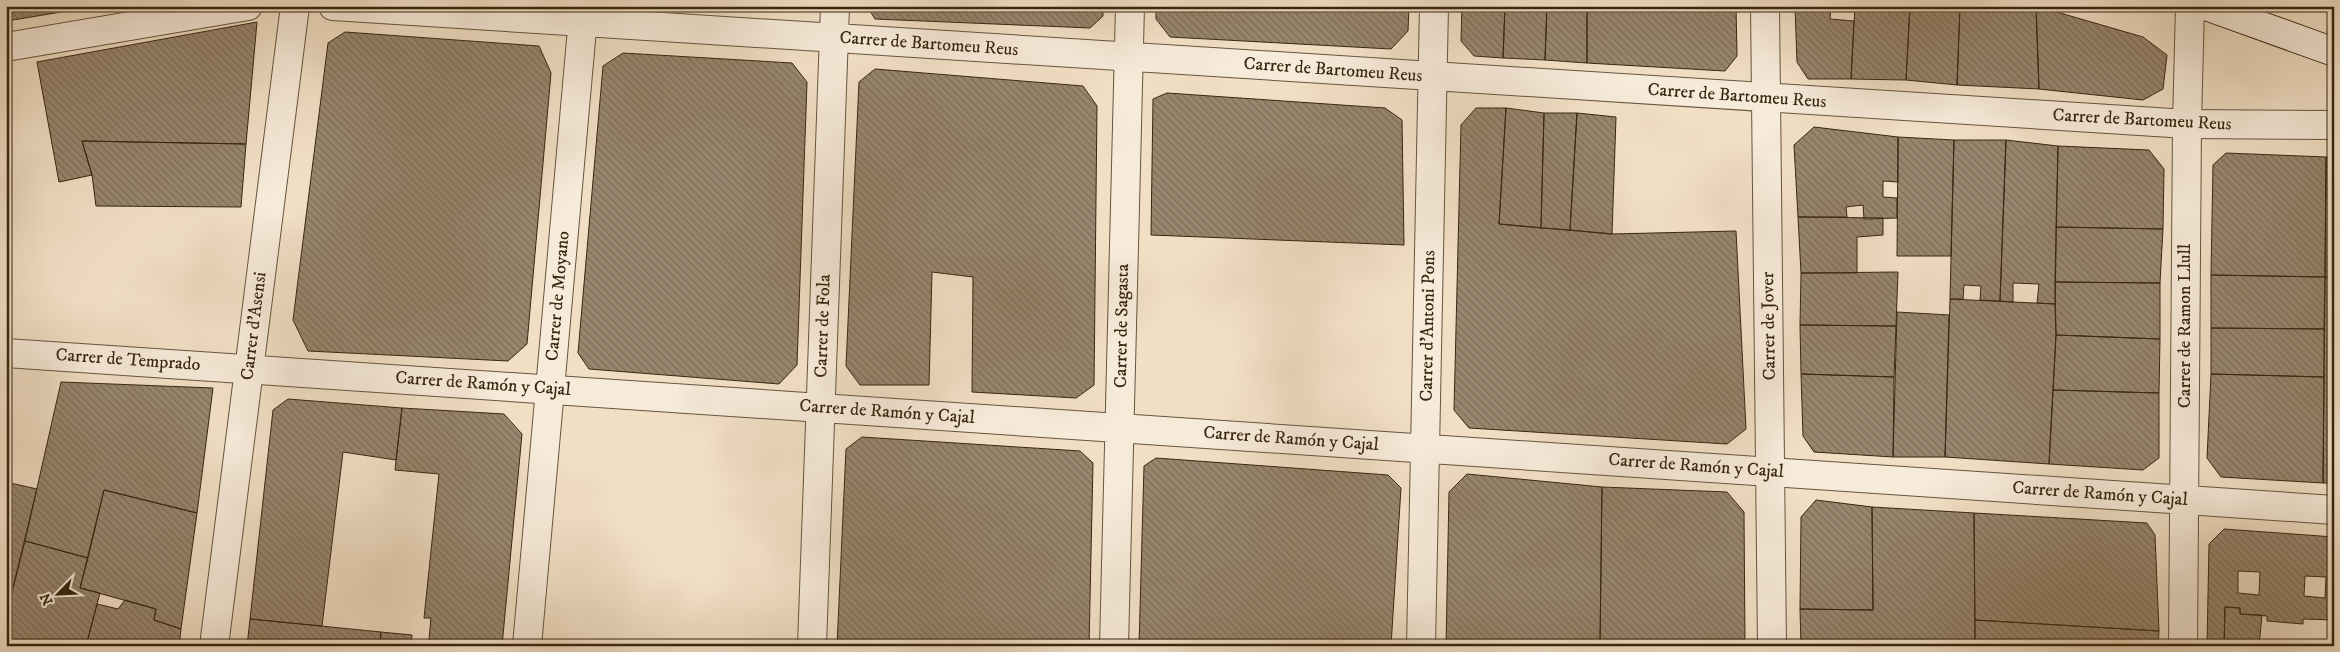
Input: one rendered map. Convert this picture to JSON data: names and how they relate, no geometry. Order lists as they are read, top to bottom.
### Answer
{
  "streets": {
    "street": [
      "Carrer de Bartomeu Reus",
      "Carrer de Moyano",
      "Carrer d'Asensi",
      "Carrer de Fola",
      "Carrer de Sagasta",
      "Carrer d'Antoni Pons",
      "Carrer de Jover",
      "Carrer de Ramon Llull",
      "Carrer de Temprado",
      "Carrer de Ramón y Cajal"
    ]
  },
  "crossings": [
    ["Carrer de Bartomeu Reus", "Carrer de Moyano"],
    ["Carrer de Bartomeu Reus", "Carrer de Fola"],
    ["Carrer de Bartomeu Reus", "Carrer de Sagasta"],
    ["Carrer de Bartomeu Reus", "Carrer d'Antoni Pons"],
    ["Carrer de Bartomeu Reus", "Carrer de Jover"],
    ["Carrer de Bartomeu Reus", "Carrer de Ramon Llull"],
    ["Carrer de Moyano", "Carrer de Ramón y Cajal"],
    ["Carrer d'Asensi", "Carrer de Temprado"],
    ["Carrer d'Asensi", "Carrer de Ramón y Cajal"],
    ["Carrer de Fola", "Carrer de Ramón y Cajal"],
    ["Carrer de Sagasta", "Carrer de Ramón y Cajal"],
    ["Carrer d'Antoni Pons", "Carrer de Ramón y Cajal"],
    ["Carrer de Jover", "Carrer de Ramón y Cajal"],
    ["Carrer de Ramon Llull", "Carrer de Ramón y Cajal"],
    ["Carrer de Temprado", "Carrer de Ramón y Cajal"]
  ],
  "north": "bottom left"
}
